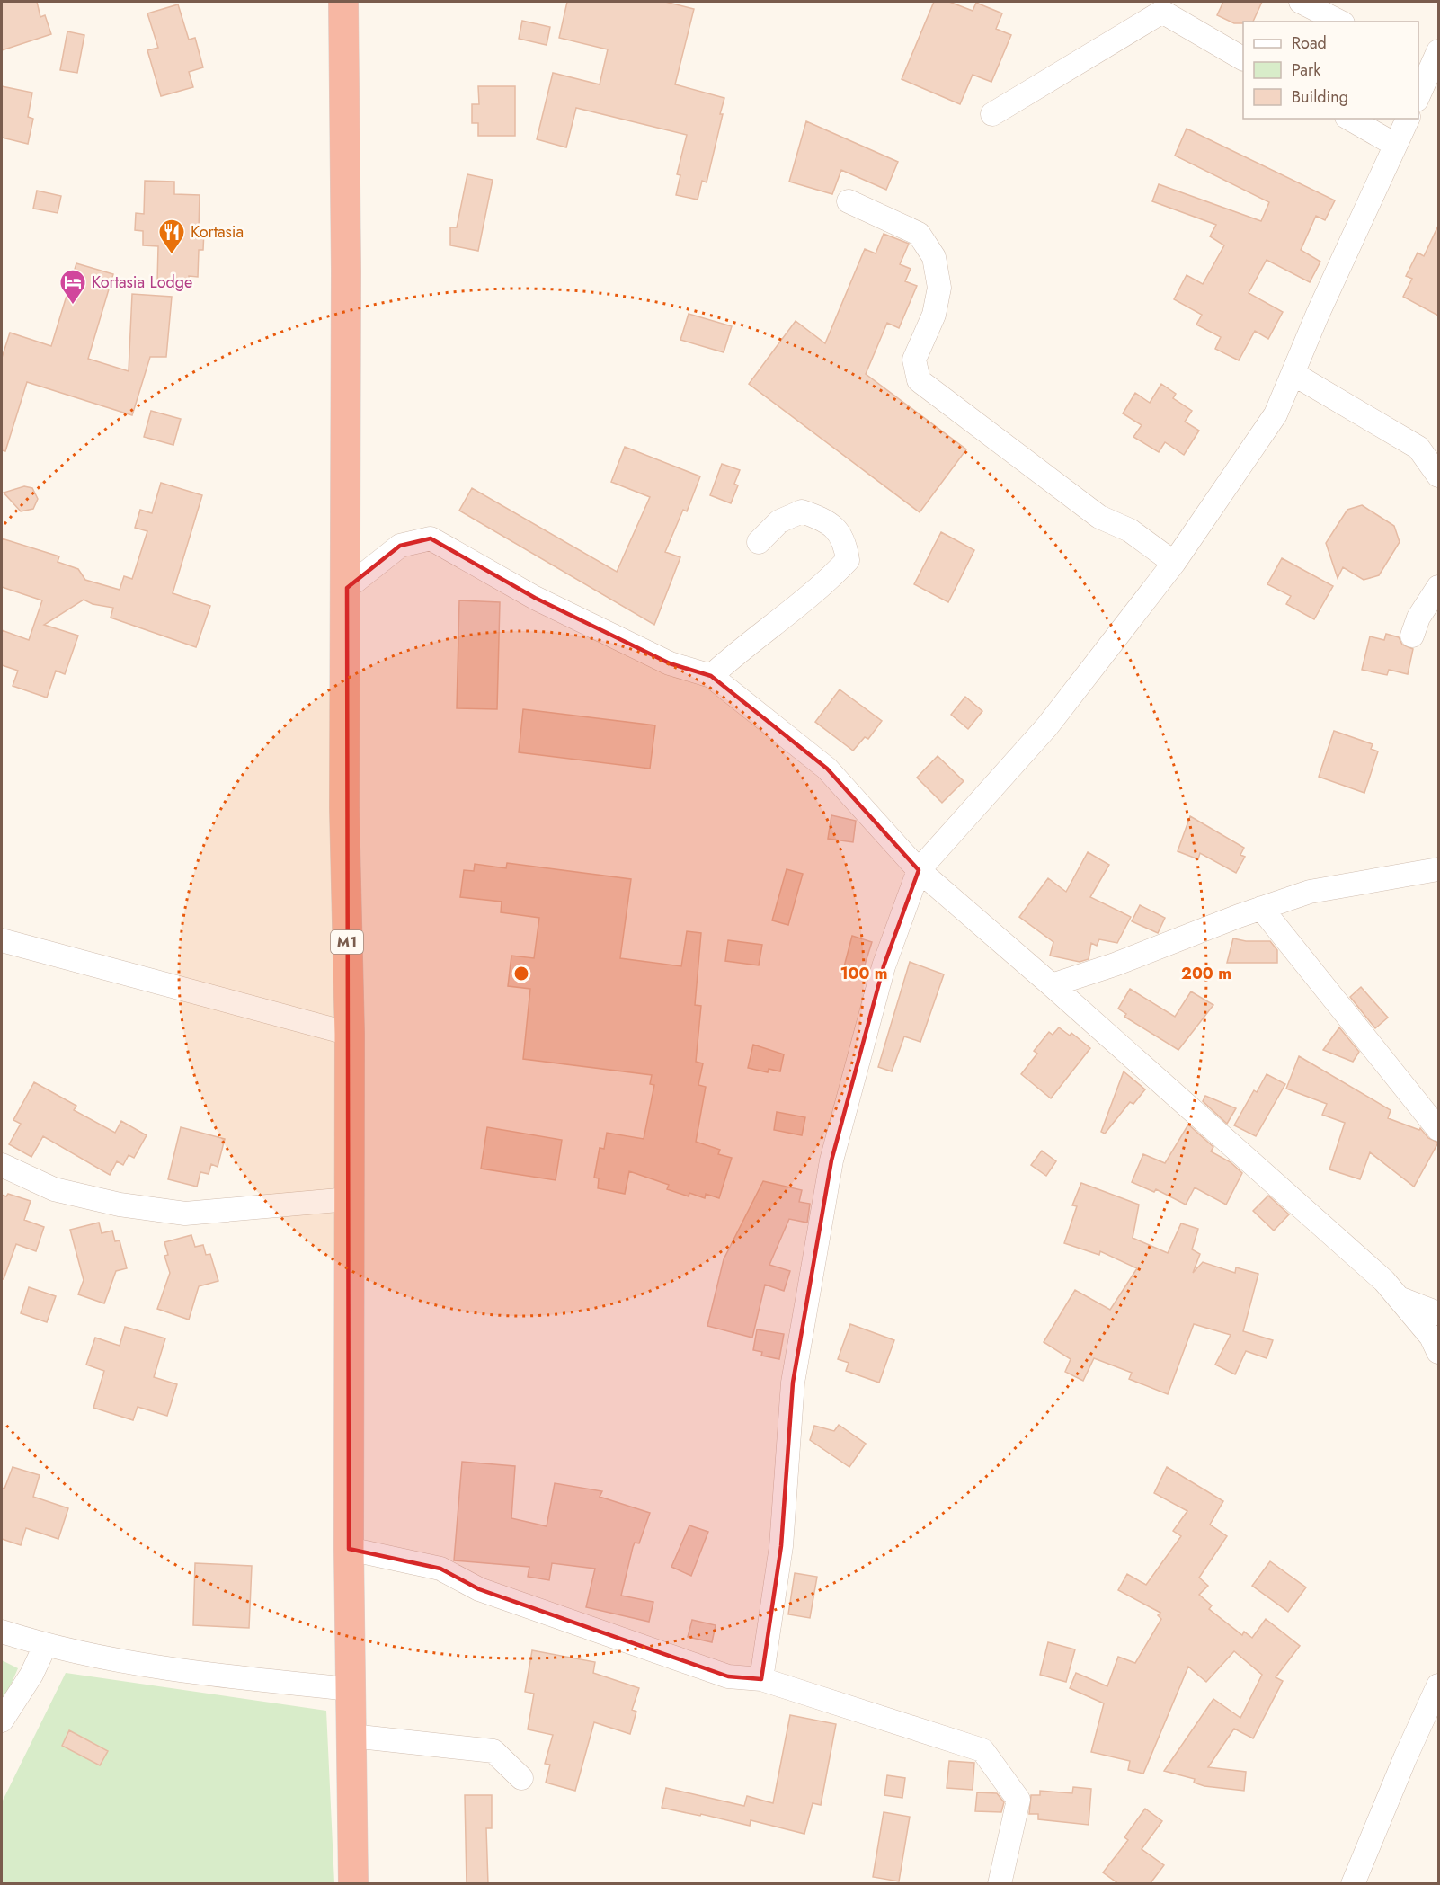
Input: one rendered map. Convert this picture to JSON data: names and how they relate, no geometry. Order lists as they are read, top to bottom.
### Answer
{
  "streets": {
    "highway": ["M1"]
  },
  "places": {
    "restaurant": ["Kortasia"],
    "hotel": ["Kortasia Lodge"]
  },
  "legend": ["Road", "Park", "Building"],
  "rings": ["100 m", "200 m"]
}
